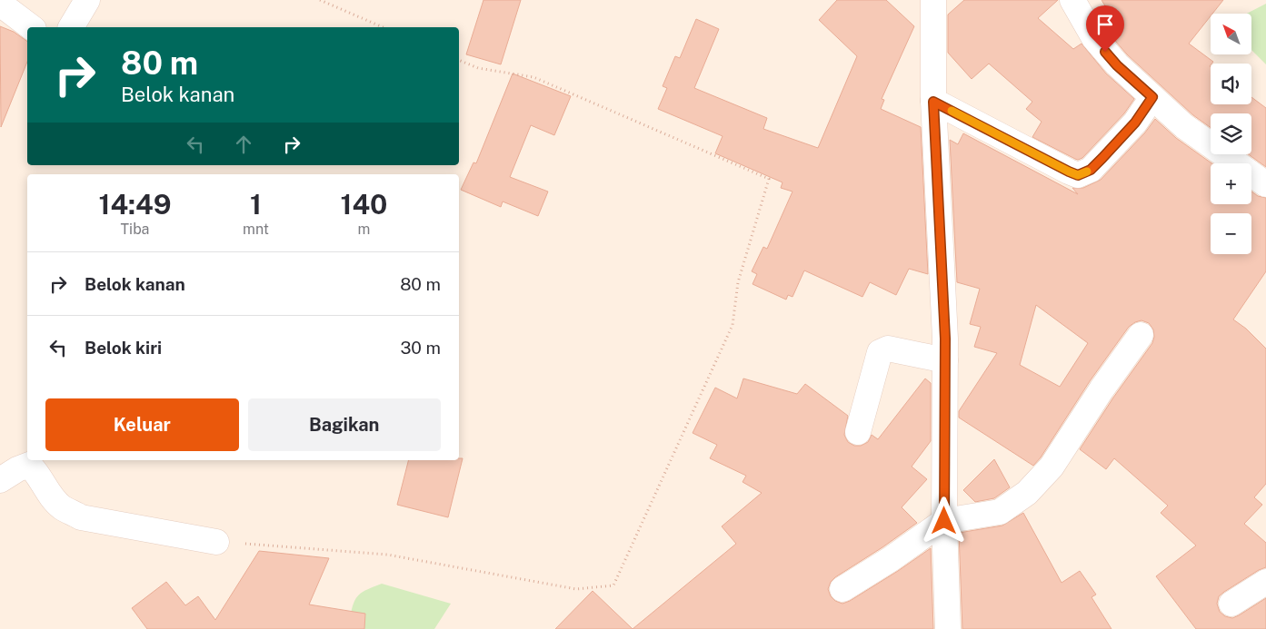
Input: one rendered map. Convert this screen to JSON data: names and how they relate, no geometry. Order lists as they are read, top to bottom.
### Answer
{
  "north": "top left",
  "page": {
    "map_buttons": ["+", "−"],
    "turn": ["80 m", "Belok kanan"],
    "eta": [
      "14:49",
      "Tiba",
      "1",
      "mnt",
      "140",
      "m"
    ],
    "list": [
      {
        "name": "Belok kanan",
        "value": "80 m"
      },
      {
        "name": "Belok kiri",
        "value": "30 m"
      }
    ],
    "buttons": ["Keluar", "Bagikan"]
  }
}
